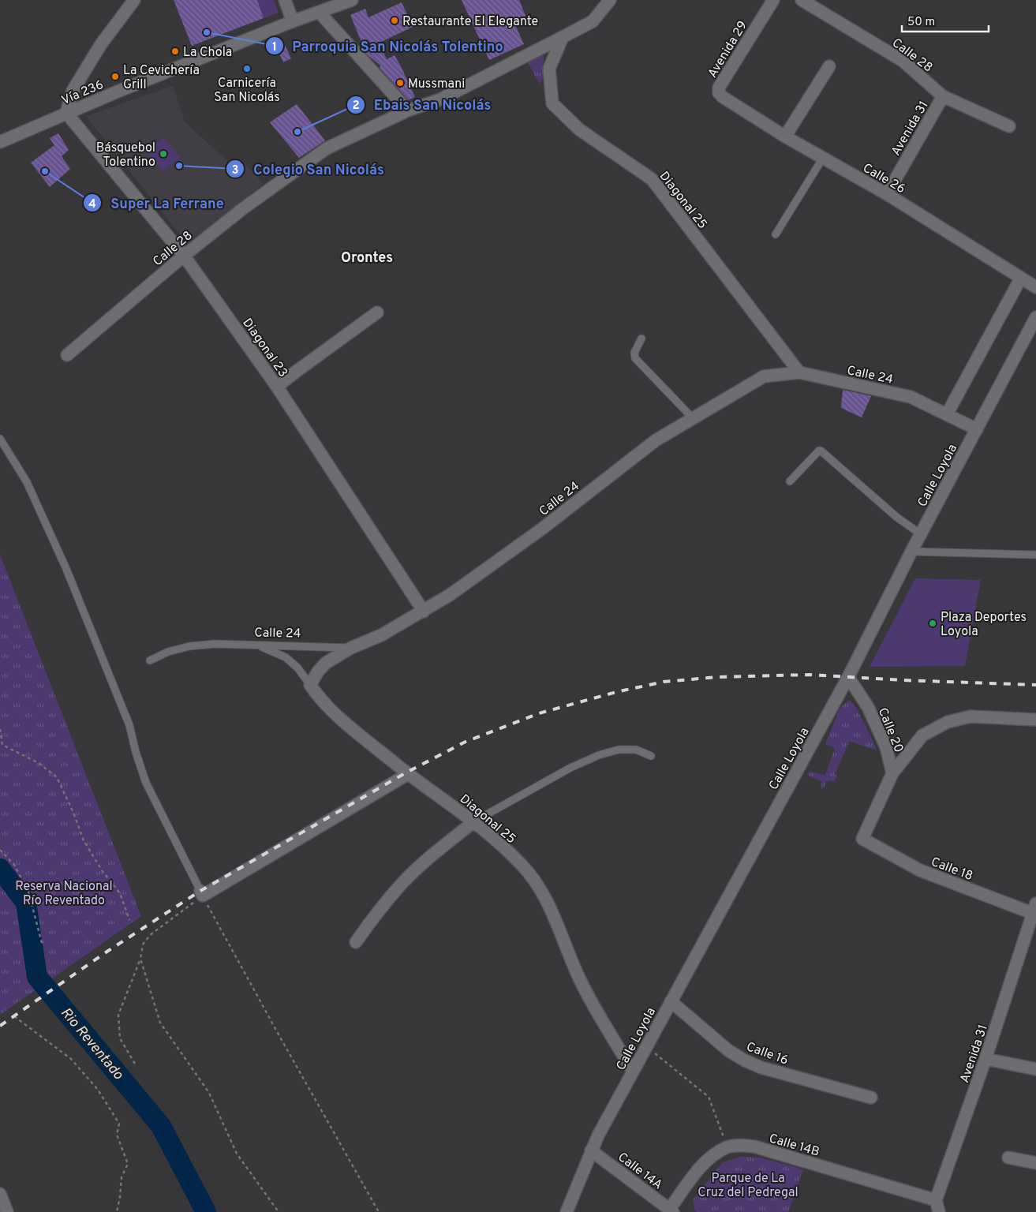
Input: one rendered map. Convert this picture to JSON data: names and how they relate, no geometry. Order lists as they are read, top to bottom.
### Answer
{
  "streets": {
    "street": [
      "Avenida 29",
      "Calle 28",
      "Vía 236",
      "Avenida 31",
      "Calle 26",
      "Diagonal 25",
      "Diagonal 23",
      "Calle 24",
      "Calle Loyola",
      "Calle 20",
      "Calle 18",
      "Calle 16",
      "Calle 14B",
      "Calle 14A"
    ]
  },
  "crossings": [
    ["Avenida 29", "Calle 26"],
    ["Calle 28", "Avenida 31"],
    ["Calle 28", "Diagonal 25"],
    ["Calle 28", "Diagonal 23"],
    ["Vía 236", "Diagonal 23"],
    ["Avenida 31", "Calle 26"],
    ["Avenida 31", "Calle 18"],
    ["Avenida 31", "Calle 14B"],
    ["Diagonal 25", "Calle 24"],
    ["Diagonal 25", "Calle Loyola"],
    ["Diagonal 23", "Calle 24"],
    ["Calle 24", "Calle Loyola"],
    ["Calle Loyola", "Calle 20"],
    ["Calle Loyola", "Calle 16"],
    ["Calle Loyola", "Calle 14A"],
    ["Calle 20", "Calle 18"],
    ["Calle 14B", "Calle 14A"]
  ],
  "districts": ["Orontes"],
  "water": ["Rio Reventado"],
  "parks": ["Reserva Nacional Río Reventado", "Parque de La Cruz del Pedregal"],
  "places": [
    "Restaurante El Elegante",
    "Parroquia San Nicolás Tolentino",
    "La Chola",
    "Carnicería San Nicolás",
    "La Cevichería Grill",
    "Mussmani",
    "Ebais San Nicolás",
    "Básquebol Tolentino",
    "Colegio San Nicolás",
    "Super La Ferrane",
    "Plaza Deportes Loyola"
  ],
  "scale_bar": "50 m"
}
